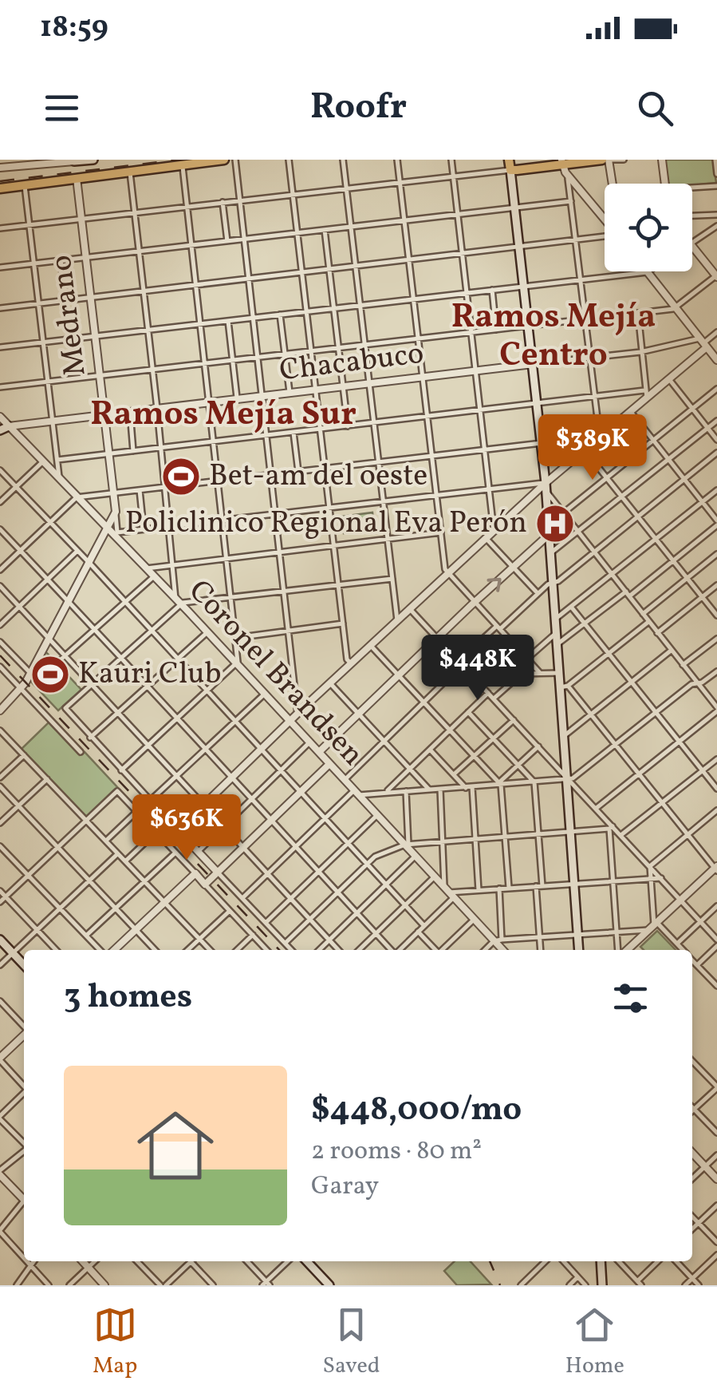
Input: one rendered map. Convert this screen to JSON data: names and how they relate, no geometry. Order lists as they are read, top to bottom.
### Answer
{
  "streets": {
    "main road": ["Medrano"],
    "street": ["Chacabuco", "Coronel Brandsen"]
  },
  "crossings": [
    ["Medrano", "Chacabuco"],
    ["Medrano", "Coronel Brandsen"],
    ["Chacabuco", "Coronel Brandsen"]
  ],
  "districts": ["Ramos Mejía Centro", "Ramos Mejía Sur"],
  "places": {
    "sports": ["Bet-am del oeste", "Kauri Club"],
    "hospital": ["Policlinico Regional Eva Perón"]
  },
  "page": {
    "status": "18:59",
    "header": "Roofr",
    "price": ["$389K", "$448K", "$636K"],
    "heading": "3 homes",
    "list": [
      {
        "name": "$448,000/mo",
        "note": "2 rooms · 80 m² · Garay"
      }
    ],
    "tabs": ["Map", "Saved", "Home"]
  }
}
